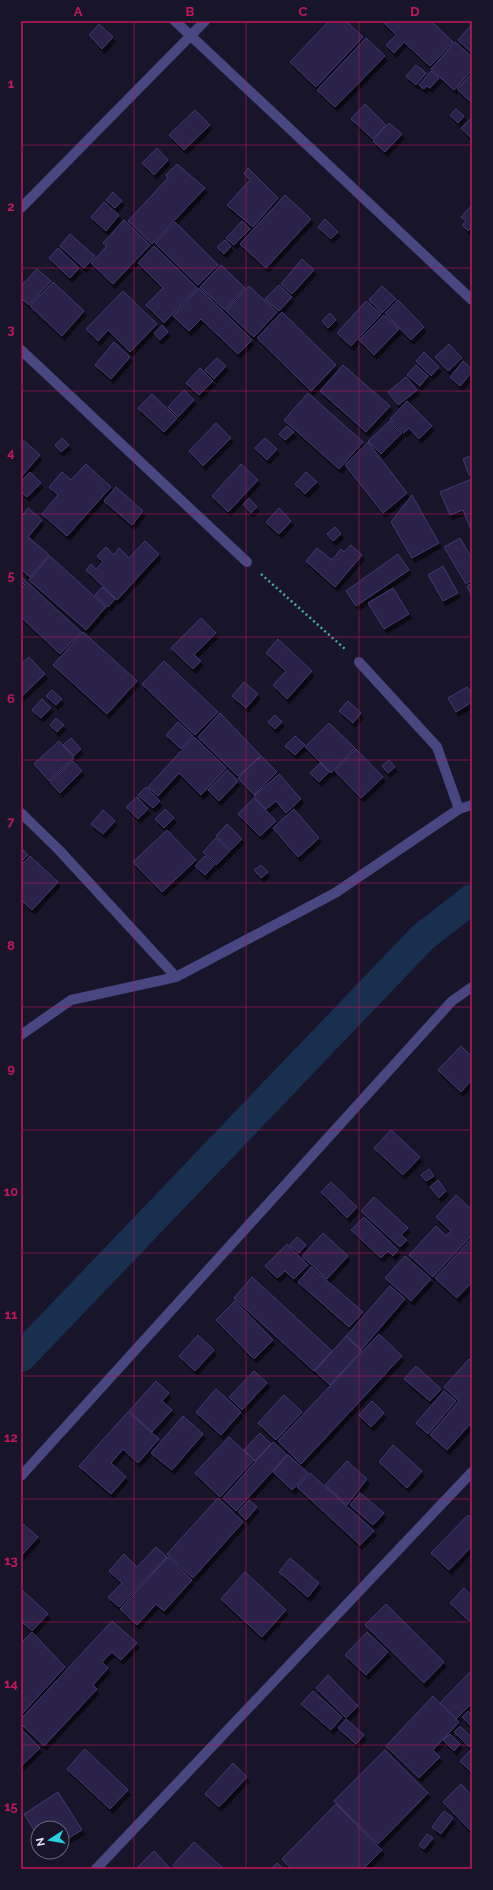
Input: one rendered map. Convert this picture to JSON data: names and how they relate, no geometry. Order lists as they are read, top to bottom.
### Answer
{
  "north": "left",
  "grid": {
    "columns": [
      "A",
      "B",
      "C",
      "D"
    ],
    "rows": [
      "1",
      "2",
      "3",
      "4",
      "5",
      "6",
      "7",
      "8",
      "9",
      "10",
      "11",
      "12",
      "13",
      "14",
      "15"
    ]
  }
}
